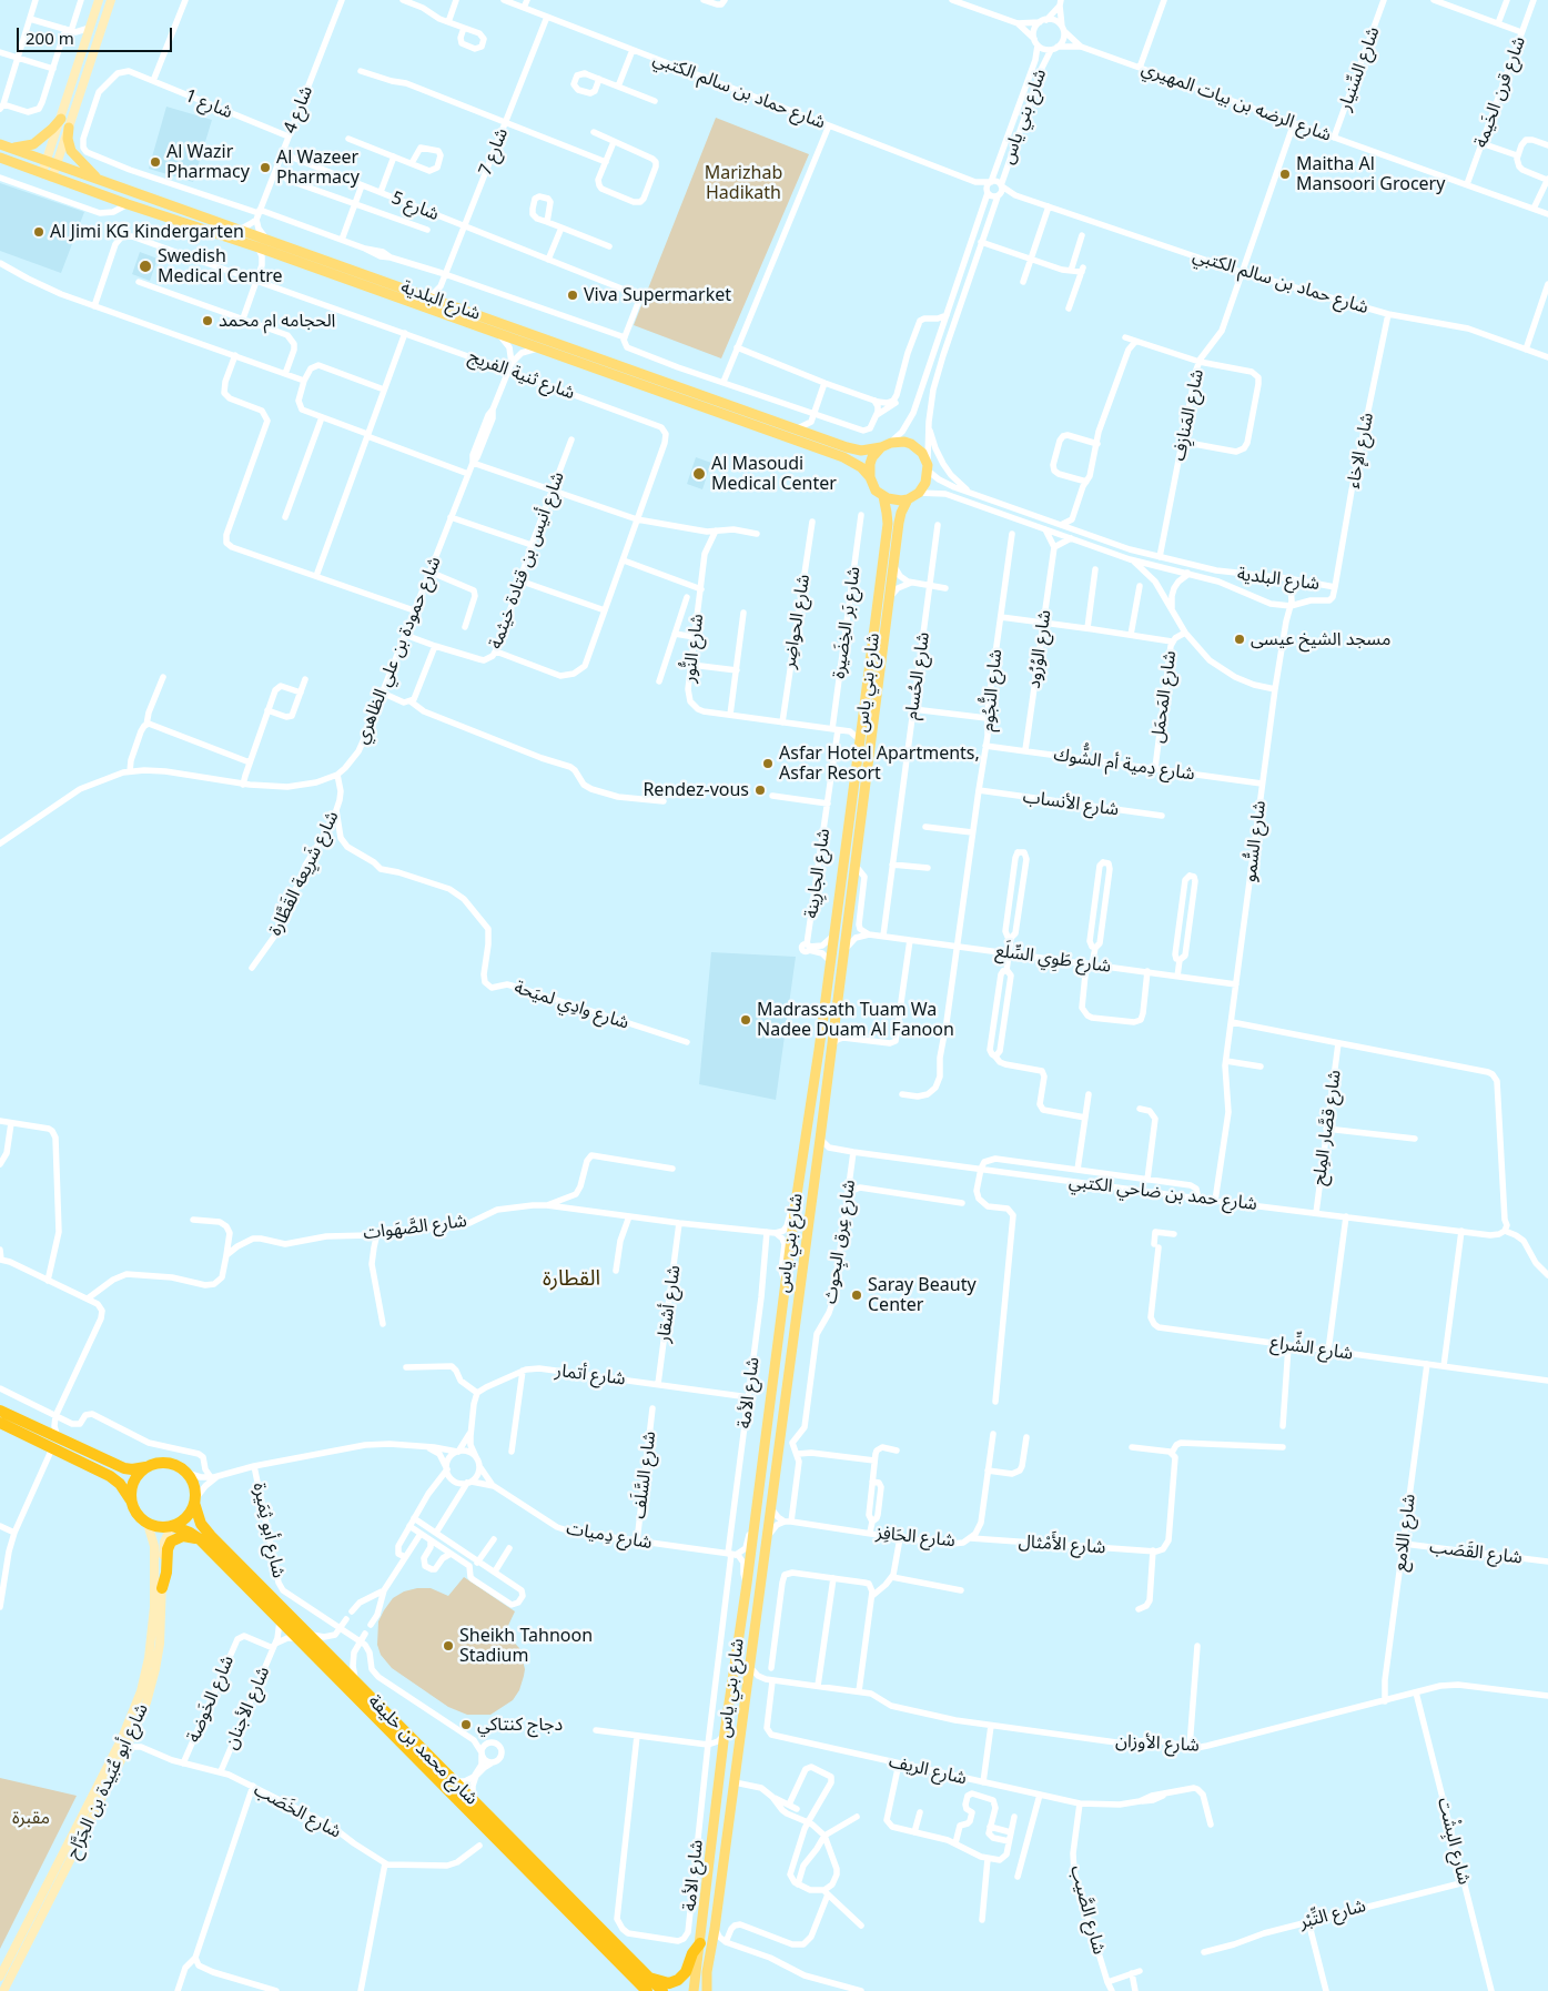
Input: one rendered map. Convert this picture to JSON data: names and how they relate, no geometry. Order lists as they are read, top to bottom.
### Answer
{
  "streets": {
    "highway": ["شارع محمد بن خليفة"],
    "main road": ["شارع بني ياس", "شارع البلدية", "شارع أبو عُبَيدة بن الجَرَّاح"],
    "street": [
      "شارع السِّنيار",
      "شارع حماد بن سالم الكتبي",
      "شارع قرن الخَيمة",
      "شارع الرضه بن بيات المهيري",
      "شارع 1",
      "شارع 4",
      "شارع 7",
      "شارع 5",
      "شارع ثنية الفريج",
      "شارع المَنازِف",
      "شارع الإخاء",
      "شارع أنيس بن قتادة خيثمة",
      "شارع الحواضِر",
      "شارع بَر الخِضَيرة",
      "شارع النُّور",
      "شارع الوُرُود",
      "شارع حمودة بن علي الظاهري",
      "شارع الحُسام",
      "شارع النُّجُوم",
      "شارع المَحمَل",
      "شارع دِمية أم الشُّوك",
      "شارع الأنساب",
      "شارع السُّمو",
      "شارع شَرِيعة القَطَّارة",
      "شارع الجارِينة",
      "شارع طَوِي السِّلَع",
      "شارع وادِي لميَحة",
      "شارع قصَّار المِلح",
      "شارع حمد بن ضاحي الكتبي",
      "شارع الصَّهَوات",
      "شارع عِرق البِحوث",
      "شارع أشقار",
      "شارع الشِّراع",
      "شارع أتمار",
      "شارع الأمة",
      "شارع السَّلَف",
      "شارع أبو ثِمَيرة",
      "شارع اللامع",
      "شارع دِميات",
      "شارع الحَافِز",
      "شارع الأَمْثال",
      "شارع القَصَب",
      "شارع الخَوضة",
      "شارع الأجنان",
      "شارع الأوزان",
      "شارع الريف",
      "شارع الخَصَب",
      "شارع البِشْت",
      "شارع الصَّيب",
      "شارع التِّبْر"
    ]
  },
  "crossings": [
    ["شارع السِّنيار", "شارع الرضه بن بيات المهيري"],
    ["شارع حماد بن سالم الكتبي", "شارع بني ياس"],
    ["شارع حماد بن سالم الكتبي", "شارع 7"],
    ["شارع حماد بن سالم الكتبي", "شارع المَنازِف"],
    ["شارع حماد بن سالم الكتبي", "شارع الإخاء"],
    ["شارع قرن الخَيمة", "شارع الرضه بن بيات المهيري"],
    ["شارع الرضه بن بيات المهيري", "شارع بني ياس"],
    ["شارع الرضه بن بيات المهيري", "شارع المَنازِف"],
    ["شارع 1", "شارع 4"],
    ["شارع 4", "شارع 5"],
    ["شارع بني ياس", "شارع البلدية"],
    ["شارع بني ياس", "شارع الأوزان"],
    ["شارع 7", "شارع 5"],
    ["شارع البلدية", "شارع المَنازِف"],
    ["شارع البلدية", "شارع الإخاء"],
    ["شارع البلدية", "شارع السُّمو"],
    ["شارع ثنية الفريج", "شارع أنيس بن قتادة خيثمة"],
    ["شارع ثنية الفريج", "شارع حمودة بن علي الظاهري"],
    ["شارع أنيس بن قتادة خيثمة", "شارع حمودة بن علي الظاهري"],
    ["شارع الحواضِر", "شارع النُّور"],
    ["شارع بَر الخِضَيرة", "شارع النُّور"],
    ["شارع بَر الخِضَيرة", "شارع الجارِينة"],
    ["شارع النُّور", "شارع الجارِينة"],
    ["شارع الوُرُود", "شارع دِمية أم الشُّوك"],
    ["شارع حمودة بن علي الظاهري", "شارع شَرِيعة القَطَّارة"],
    ["شارع الحُسام", "شارع طَوِي السِّلَع"],
    ["شارع النُّجُوم", "شارع دِمية أم الشُّوك"],
    ["شارع النُّجُوم", "شارع الأنساب"],
    ["شارع النُّجُوم", "شارع طَوِي السِّلَع"],
    ["شارع المَحمَل", "شارع دِمية أم الشُّوك"],
    ["شارع دِمية أم الشُّوك", "شارع السُّمو"],
    ["شارع السُّمو", "شارع طَوِي السِّلَع"],
    ["شارع السُّمو", "شارع حمد بن ضاحي الكتبي"],
    ["شارع شَرِيعة القَطَّارة", "شارع وادِي لميَحة"],
    ["شارع قصَّار المِلح", "شارع حمد بن ضاحي الكتبي"],
    ["شارع حمد بن ضاحي الكتبي", "شارع عِرق البِحوث"],
    ["شارع الصَّهَوات", "شارع أشقار"],
    ["شارع الصَّهَوات", "شارع الأمة"],
    ["شارع عِرق البِحوث", "شارع الحَافِز"],
    ["شارع أشقار", "شارع أتمار"],
    ["شارع الشِّراع", "شارع اللامع"],
    ["شارع أتمار", "شارع الأمة"],
    ["شارع الأمة", "شارع دِميات"],
    ["شارع السَّلَف", "شارع دِميات"],
    ["شارع اللامع", "شارع القَصَب"],
    ["شارع اللامع", "شارع الأوزان"],
    ["شارع الحَافِز", "شارع الأَمْثال"],
    ["شارع الخَوضة", "شارع الأجنان"],
    ["شارع الخَوضة", "شارع الخَصَب"],
    ["شارع الأجنان", "شارع محمد بن خليفة"],
    ["شارع الأجنان", "شارع الخَصَب"],
    ["شارع الأوزان", "شارع الريف"],
    ["شارع الأوزان", "شارع البِشْت"],
    ["شارع محمد بن خليفة", "شارع أبو عُبَيدة بن الجَرَّاح"],
    ["شارع الريف", "شارع الصَّيب"],
    ["شارع البِشْت", "شارع التِّبْر"]
  ],
  "districts": ["القطارة"],
  "parks": ["Marizhab Hadikath", "مقبرة"],
  "places": [
    "Al Wazir Pharmacy",
    "Al Wazeer Pharmacy",
    "Maitha Al Mansoori Grocery",
    "Al Jimi KG Kindergarten",
    "Swedish Medical Centre",
    "Viva Supermarket",
    "الحجامه ام محمد",
    "Al Masoudi Medical Center",
    "مسجد الشيخ عيسى",
    "Asfar Hotel Apartments, Asfar Resort",
    "Rendez-vous",
    "Madrassath Tuam Wa Nadee Duam Al Fanoon",
    "Saray Beauty Center",
    "Sheikh Tahnoon Stadium",
    "دجاج كنتاكي"
  ],
  "scale_bar": "200 m"
}
